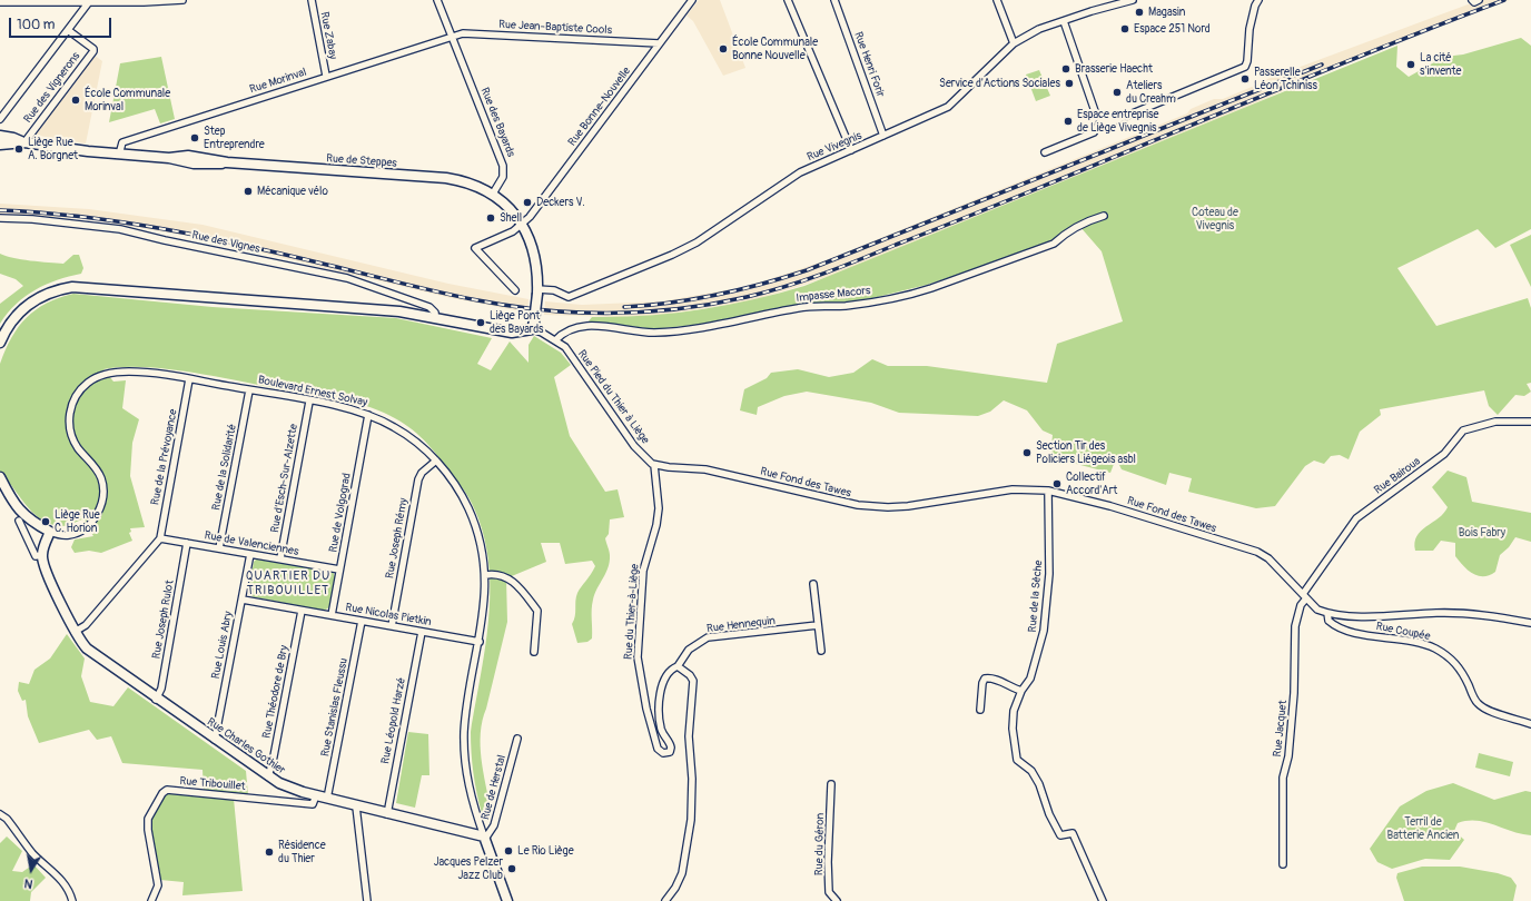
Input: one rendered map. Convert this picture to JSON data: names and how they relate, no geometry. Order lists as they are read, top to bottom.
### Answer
{
  "streets": {
    "street": [
      "Rue Jean-Baptiste Cools",
      "Rue Zabay",
      "Rue Henri Forir",
      "Rue Morinval",
      "Rue des Vignerons",
      "Rue Bonne-Nouvelle",
      "Rue des Bayards",
      "Rue Vivegnis",
      "Rue de Steppes",
      "Rue des Vignes",
      "Impasse Macors",
      "Boulevard Ernest Solvay",
      "Rue Pied du Thier à Liège",
      "Rue de la Prévoyance",
      "Rue de la Solidarité",
      "Rue Bairoua",
      "Rue d'Esch-Sur-Alzette",
      "Rue Fond des Tawes",
      "Rue de Volgograd",
      "Rue Joseph Rémy",
      "Rue de Valenciennes",
      "Rue de la Sèche",
      "Rue du Thier-à-Liège",
      "Rue Nicolas Pietkin",
      "Rue Joseph Rulot",
      "Rue Hennequin",
      "Rue Coupée",
      "Rue Louis Abry",
      "Rue Théodore de Bry",
      "Rue Stanislas Fleussu",
      "Rue Léopold Harzé",
      "Rue Jacquet",
      "Rue Charles Gothier",
      "Rue Tribouillet",
      "Rue de Herstal",
      "Rue du Géron"
    ]
  },
  "crossings": [
    ["Rue Jean-Baptiste Cools", "Rue Morinval"],
    ["Rue Jean-Baptiste Cools", "Rue Bonne-Nouvelle"],
    ["Rue Jean-Baptiste Cools", "Rue des Bayards"],
    ["Rue Zabay", "Rue Morinval"],
    ["Rue Henri Forir", "Rue Vivegnis"],
    ["Rue Morinval", "Rue des Bayards"],
    ["Rue Morinval", "Rue de Steppes"],
    ["Rue des Vignerons", "Rue de Steppes"],
    ["Rue des Bayards", "Rue de Steppes"],
    ["Impasse Macors", "Rue Pied du Thier à Liège"],
    ["Boulevard Ernest Solvay", "Rue de la Prévoyance"],
    ["Boulevard Ernest Solvay", "Rue de la Solidarité"],
    ["Boulevard Ernest Solvay", "Rue d'Esch-Sur-Alzette"],
    ["Boulevard Ernest Solvay", "Rue de Volgograd"],
    ["Boulevard Ernest Solvay", "Rue Joseph Rémy"],
    ["Boulevard Ernest Solvay", "Rue Nicolas Pietkin"],
    ["Boulevard Ernest Solvay", "Rue Charles Gothier"],
    ["Boulevard Ernest Solvay", "Rue de Herstal"],
    ["Rue Pied du Thier à Liège", "Rue Fond des Tawes"],
    ["Rue Pied du Thier à Liège", "Rue du Thier-à-Liège"],
    ["Rue de la Prévoyance", "Rue de Valenciennes"],
    ["Rue de la Solidarité", "Rue de Valenciennes"],
    ["Rue Bairoua", "Rue Fond des Tawes"],
    ["Rue Bairoua", "Rue Jacquet"],
    ["Rue d'Esch-Sur-Alzette", "Rue de Valenciennes"],
    ["Rue Fond des Tawes", "Rue de la Sèche"],
    ["Rue Fond des Tawes", "Rue du Thier-à-Liège"],
    ["Rue Fond des Tawes", "Rue Coupée"],
    ["Rue Fond des Tawes", "Rue Jacquet"],
    ["Rue de Volgograd", "Rue de Valenciennes"],
    ["Rue de Volgograd", "Rue Nicolas Pietkin"],
    ["Rue Joseph Rémy", "Rue Nicolas Pietkin"],
    ["Rue de Valenciennes", "Rue Joseph Rulot"],
    ["Rue de Valenciennes", "Rue Louis Abry"],
    ["Rue du Thier-à-Liège", "Rue Hennequin"],
    ["Rue Nicolas Pietkin", "Rue Louis Abry"],
    ["Rue Nicolas Pietkin", "Rue Théodore de Bry"],
    ["Rue Nicolas Pietkin", "Rue Stanislas Fleussu"],
    ["Rue Nicolas Pietkin", "Rue Léopold Harzé"],
    ["Rue Joseph Rulot", "Rue Charles Gothier"],
    ["Rue Louis Abry", "Rue Charles Gothier"],
    ["Rue Théodore de Bry", "Rue Charles Gothier"],
    ["Rue Stanislas Fleussu", "Rue Charles Gothier"],
    ["Rue Léopold Harzé", "Rue Charles Gothier"],
    ["Rue Charles Gothier", "Rue Tribouillet"],
    ["Rue Charles Gothier", "Rue de Herstal"]
  ],
  "districts": ["QUARTIER DU TRIBOUILLET"],
  "parks": ["Coteau de Vivegnis", "Bois Fabry", "Terril de Batterie Ancien"],
  "places": [
    "Magasin",
    "Espace 251 Nord",
    "École Communale Bonne Nouvelle",
    "La cité s'invente",
    "Brasserie Haecht",
    "Passerelle Léon Tchiniss",
    "Service d'Actions Sociales",
    "Ateliers du Creahm",
    "École Communale Morinval",
    "Espace entreprise de Liège Vivegnis",
    "Step Entreprendre",
    "Liège Rue A. Borgnet",
    "Mécanique vélo",
    "Deckers V.",
    "Shell",
    "Liège Pont des Bayards",
    "Section Tir des Policiers Liégeois asbl",
    "Collectif Accord'Art",
    "Liège Rue C. Horion",
    "Le Rio Liège",
    "Résidence du Thier",
    "Jacques Pelzer Jazz Club"
  ],
  "scale_bar": "100 m",
  "north": "bottom"
}
